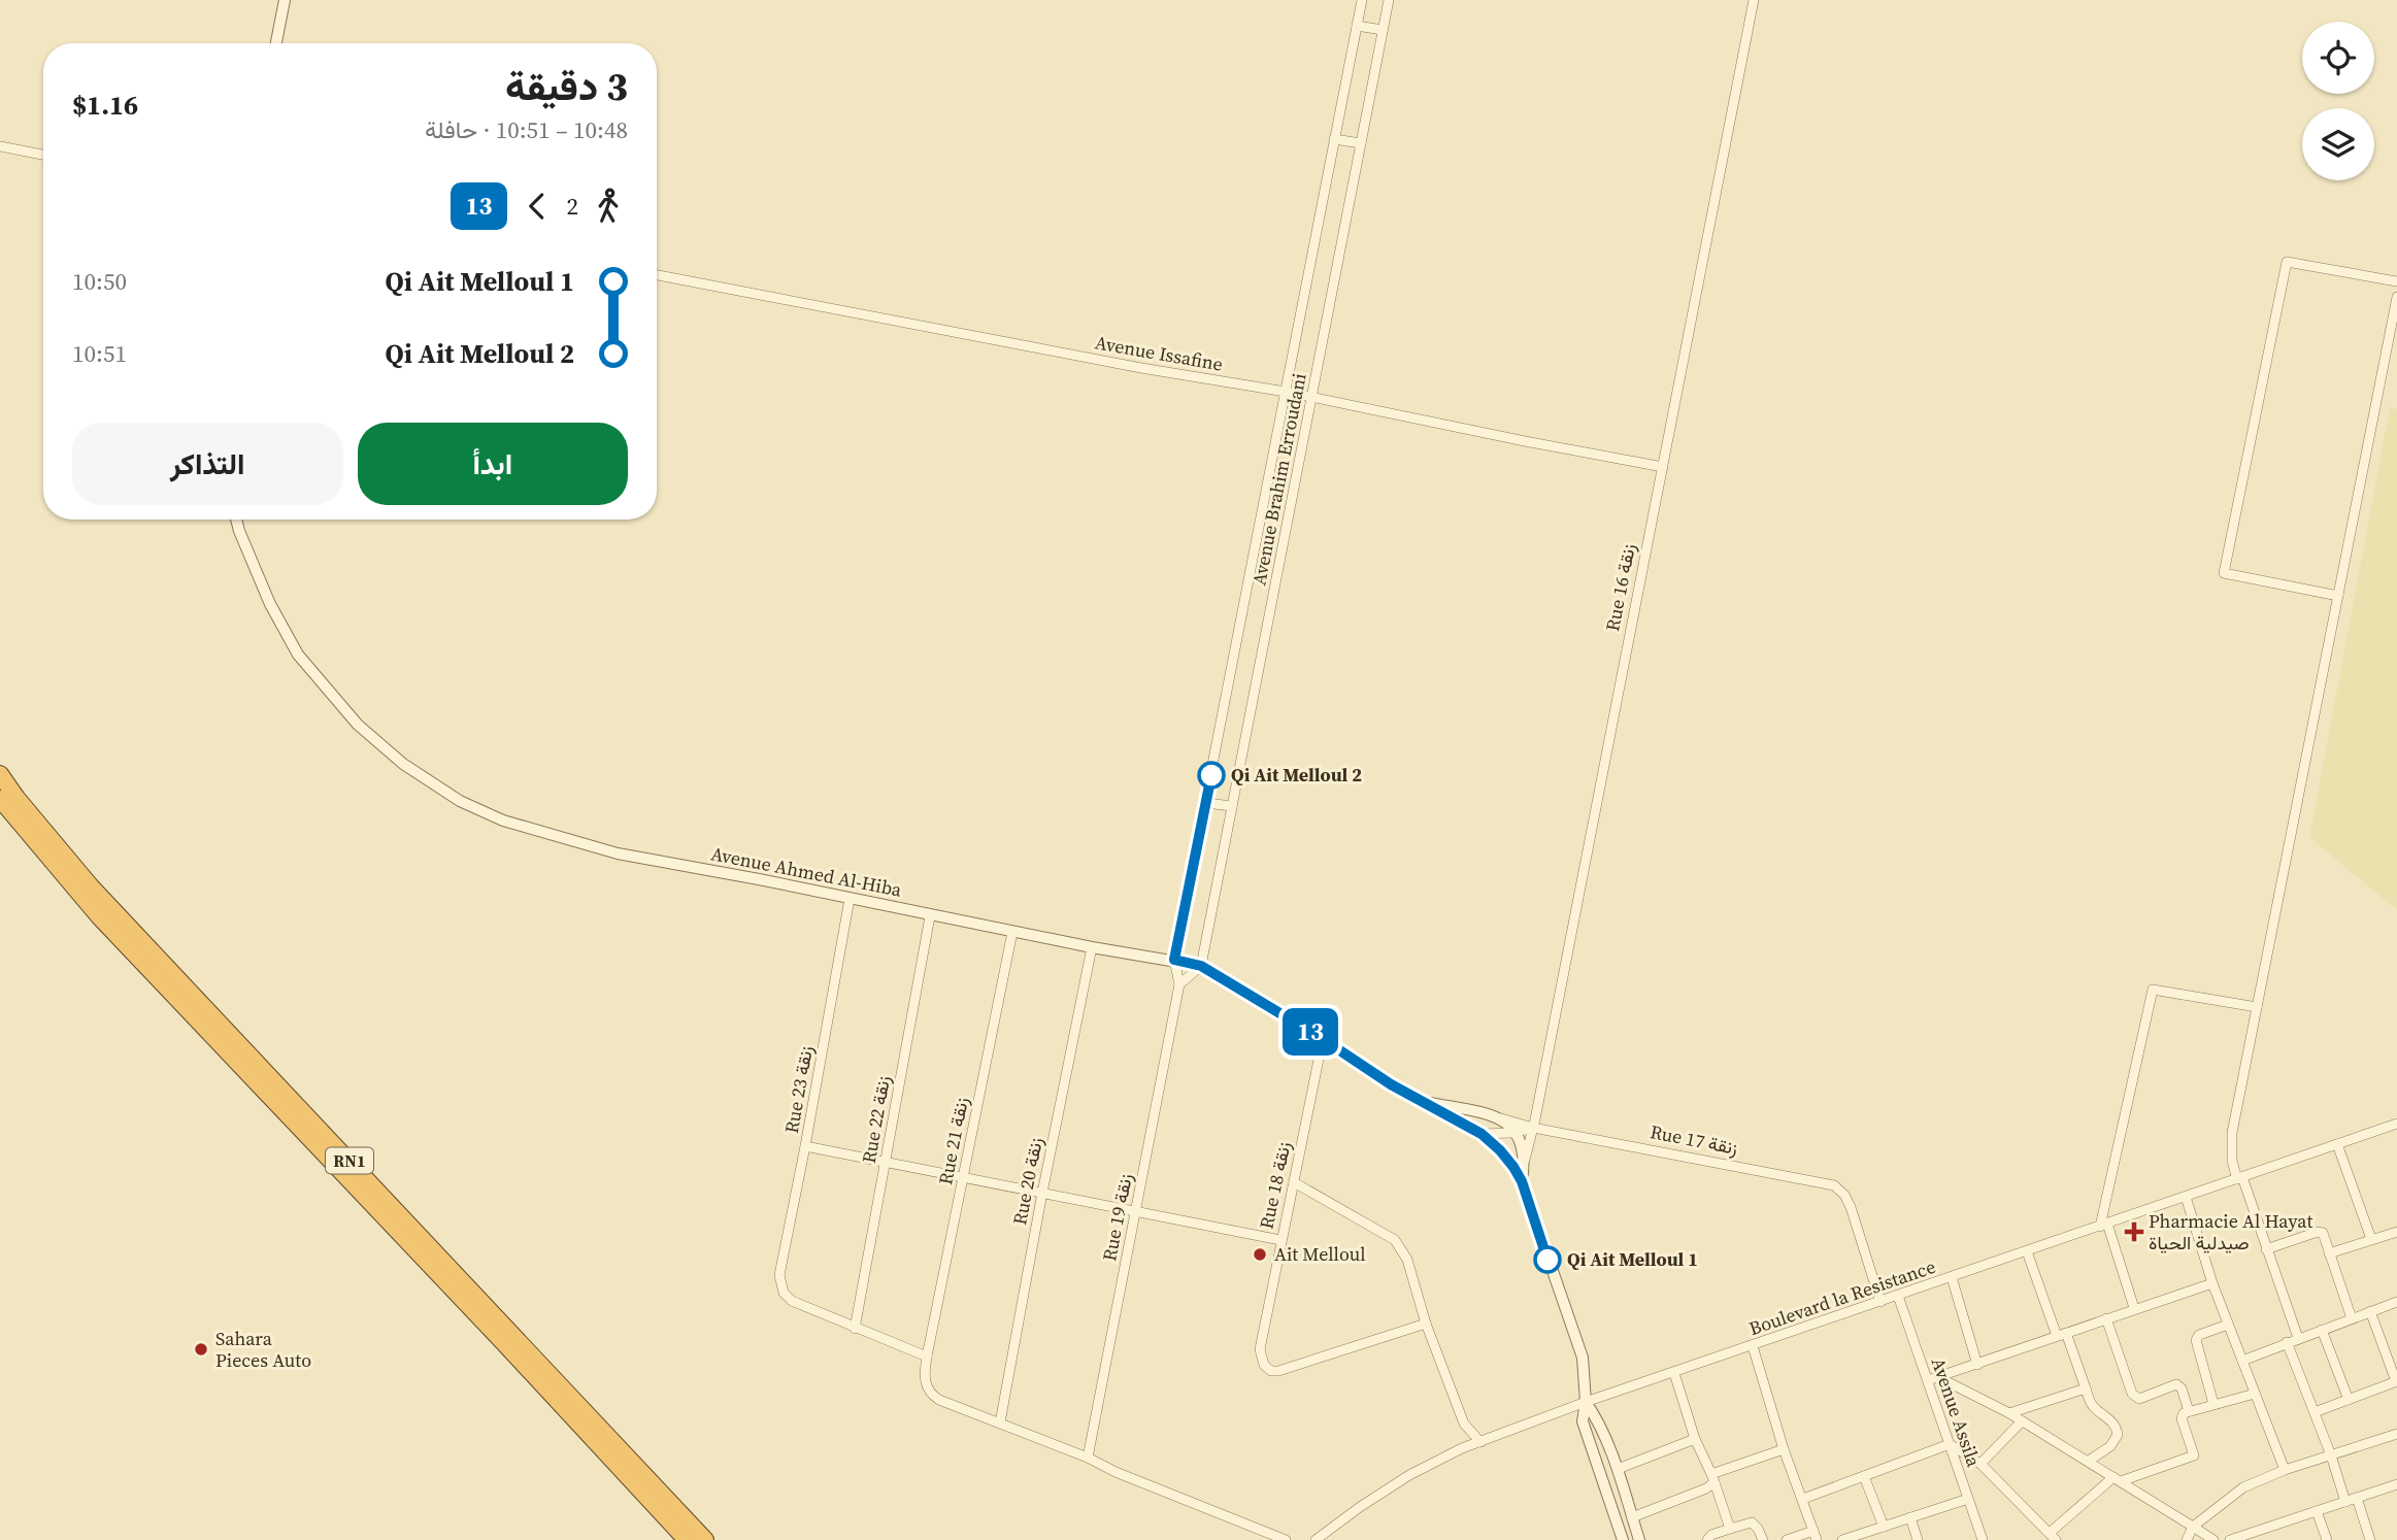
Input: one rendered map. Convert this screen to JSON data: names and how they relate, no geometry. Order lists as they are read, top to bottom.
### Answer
{
  "streets": {
    "highway": ["RN1"],
    "street": [
      "Avenue Issafine",
      "Avenue Brahim Erroudani",
      "Rue 16 زنقة",
      "Avenue Ahmed Al-Hiba",
      "Rue 23 زنقة",
      "Rue 22 زنقة",
      "Rue 17 زنقة",
      "Rue 21 زنقة",
      "Rue 20 زنقة",
      "Rue 18 زنقة",
      "Rue 19 زنقة",
      "Boulevard la Resistance",
      "Avenue Assila"
    ]
  },
  "crossings": [
    ["Avenue Issafine", "Avenue Brahim Erroudani"],
    ["Avenue Issafine", "Rue 16 زنقة"],
    ["Avenue Brahim Erroudani", "Avenue Ahmed Al-Hiba"],
    ["Avenue Brahim Erroudani", "Rue 19 زنقة"],
    ["Rue 16 زنقة", "Avenue Ahmed Al-Hiba"],
    ["Rue 16 زنقة", "Rue 17 زنقة"],
    ["Avenue Ahmed Al-Hiba", "Rue 23 زنقة"],
    ["Avenue Ahmed Al-Hiba", "Rue 22 زنقة"],
    ["Avenue Ahmed Al-Hiba", "Rue 17 زنقة"],
    ["Avenue Ahmed Al-Hiba", "Rue 21 زنقة"],
    ["Avenue Ahmed Al-Hiba", "Rue 20 زنقة"],
    ["Avenue Ahmed Al-Hiba", "Rue 18 زنقة"],
    ["Avenue Ahmed Al-Hiba", "Rue 19 زنقة"],
    ["Avenue Ahmed Al-Hiba", "Boulevard la Resistance"],
    ["Rue 23 زنقة", "Rue 22 زنقة"],
    ["Rue 17 زنقة", "Boulevard la Resistance"],
    ["Rue 21 زنقة", "Rue 20 زنقة"],
    ["Boulevard la Resistance", "Avenue Assila"]
  ],
  "places": {
    "other": [
      "Qi Ait Melloul 2",
      "Ait Melloul",
      "Qi Ait Melloul 1",
      "Sahara Pieces Auto"
    ],
    "health": ["Pharmacie Al Hayat صيدلية الحياة"]
  },
  "lines": ["bus line 13"],
  "page": {
    "on_map": "13",
    "heading": ["3 دقيقة", "10:48 – 10:51 · حافلة", "$1.16"],
    "legs": ["2", "13"],
    "list": [
      {
        "name": "Qi Ait Melloul 1",
        "value": "10:50"
      },
      {
        "name": "Qi Ait Melloul 2",
        "value": "10:51"
      }
    ],
    "buttons": ["ابدأ", "التذاكر"]
  }
}
